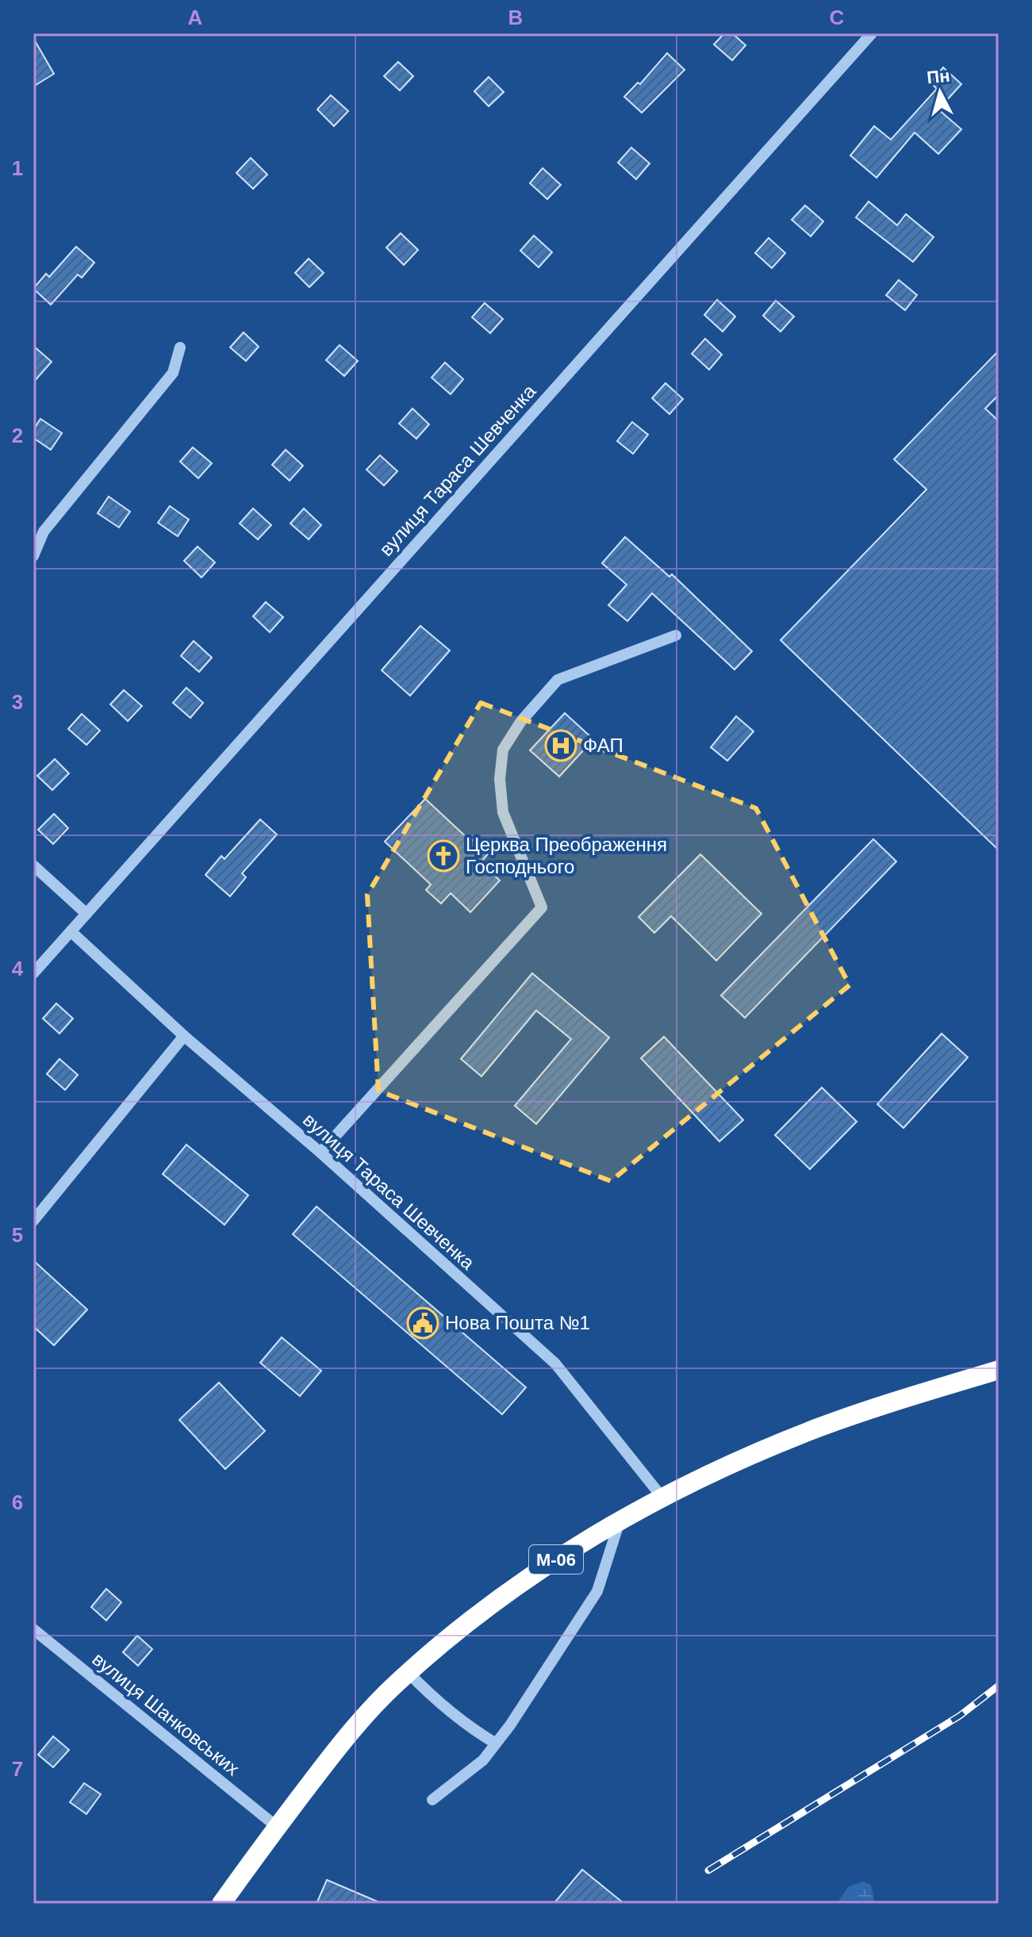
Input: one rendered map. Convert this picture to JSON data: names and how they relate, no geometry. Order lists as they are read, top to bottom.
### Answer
{
  "streets": {
    "highway": ["М-06"],
    "street": ["вулиця Тараса Шевченка", "вулиця Шанковських"]
  },
  "crossings": [
    ["вулиця Тараса Шевченка", "М-06"],
    ["М-06", "вулиця Шанковських"]
  ],
  "places": {
    "hospital": ["ФАП"],
    "church": ["Церква Преображення Господнього"],
    "public building": ["Нова Пошта №1"]
  },
  "north": "top",
  "grid": {
    "columns": ["A", "B", "C"],
    "rows": [
      "1",
      "2",
      "3",
      "4",
      "5",
      "6",
      "7"
    ]
  }
}
